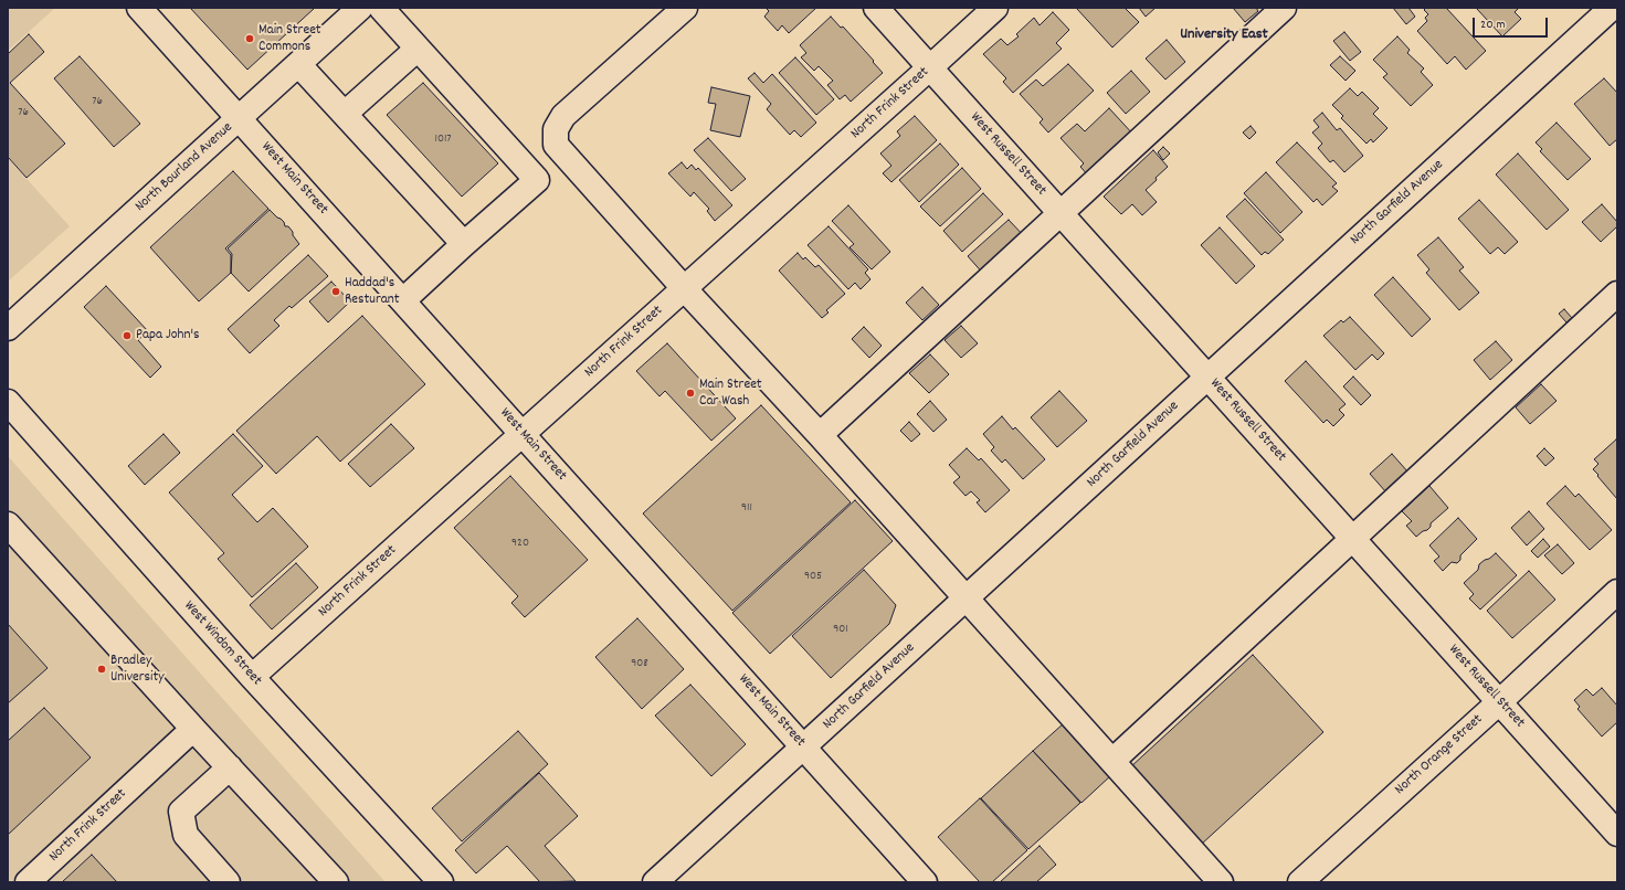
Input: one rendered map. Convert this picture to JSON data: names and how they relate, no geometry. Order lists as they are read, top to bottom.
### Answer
{
  "streets": {
    "street": [
      "North Frink Street",
      "West Russell Street",
      "North Bourland Avenue",
      "West Main Street",
      "North Garfield Avenue",
      "West Windom Street",
      "North Orange Street"
    ]
  },
  "crossings": [
    ["North Frink Street", "West Russell Street"],
    ["North Frink Street", "West Main Street"],
    ["North Frink Street", "West Windom Street"],
    ["West Russell Street", "North Garfield Avenue"],
    ["West Russell Street", "North Orange Street"],
    ["North Bourland Avenue", "West Main Street"],
    ["West Main Street", "North Garfield Avenue"]
  ],
  "districts": ["University East"],
  "places": [
    "Main Street Commons",
    "Haddad's Resturant",
    "Papa John's",
    "Main Street Car Wash",
    "Bradley University"
  ],
  "house_numbers": [
    "76",
    "76",
    "1017",
    "911",
    "920",
    "905",
    "901",
    "908"
  ],
  "scale_bar": "20 m"
}
